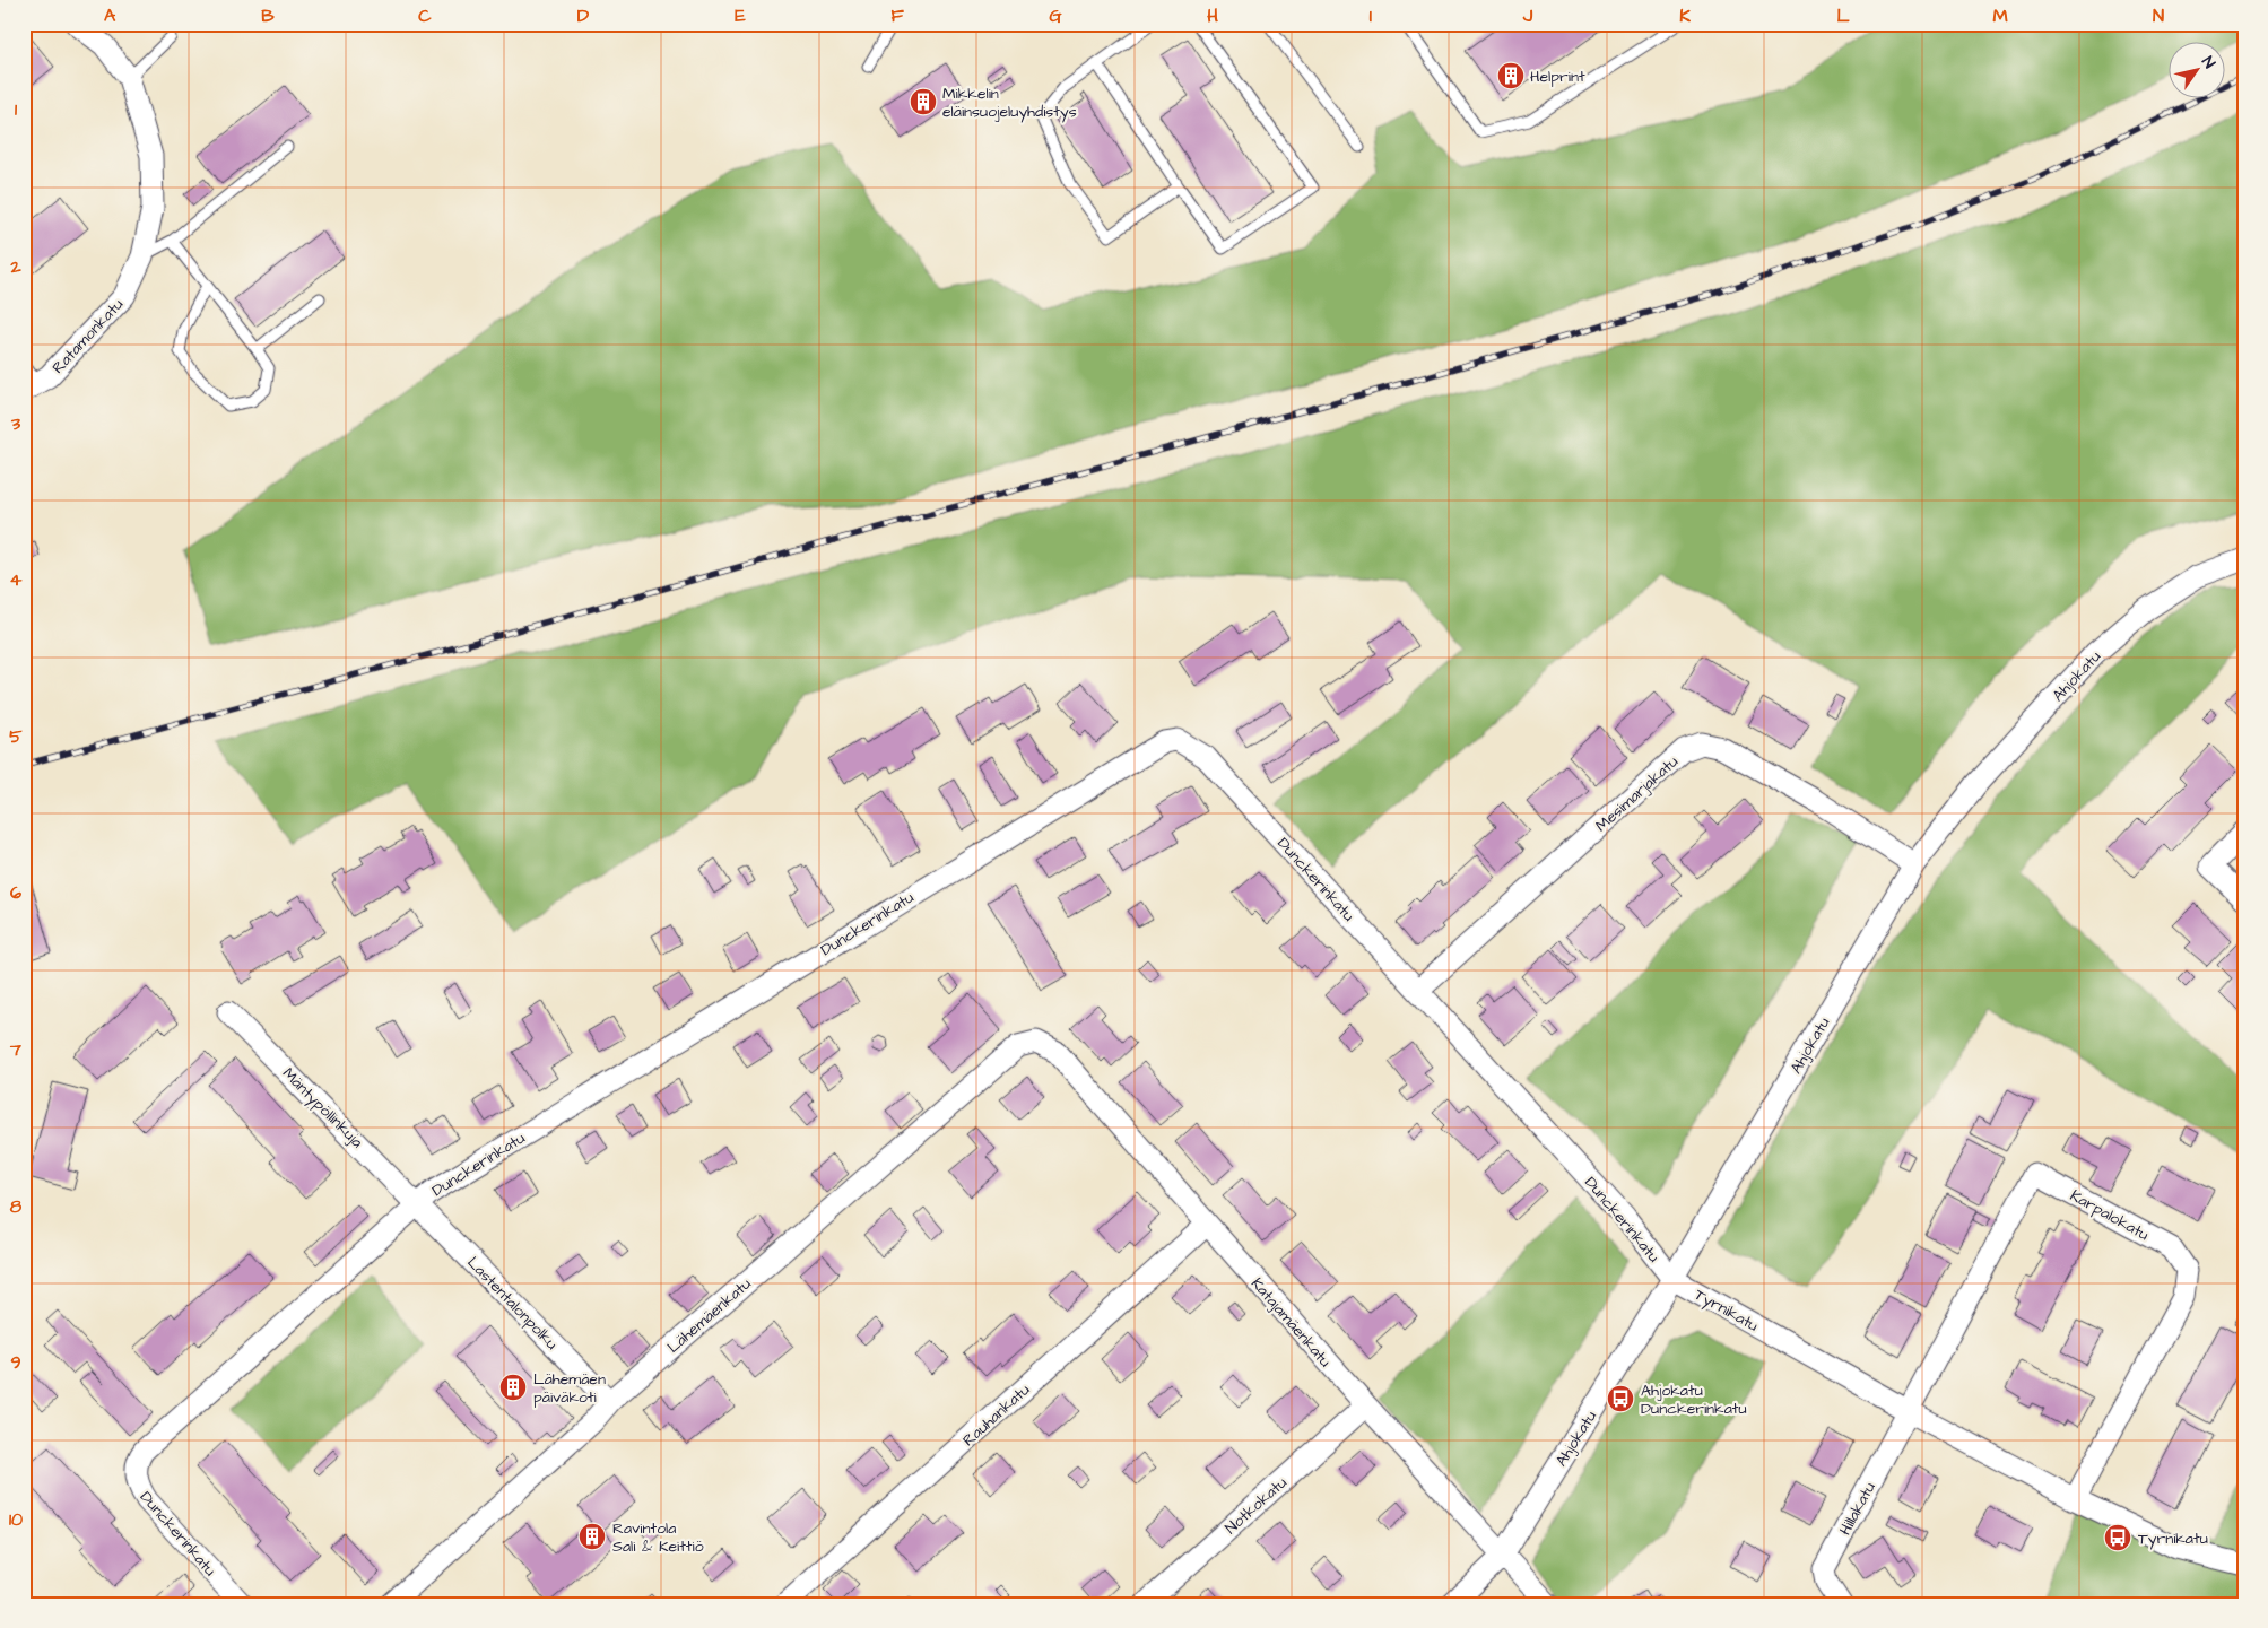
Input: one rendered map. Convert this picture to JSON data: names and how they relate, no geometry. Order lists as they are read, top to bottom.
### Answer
{
  "streets": {
    "street": [
      "Ratamonkatu",
      "Ahjokatu",
      "Mesimarjakatu",
      "Dunckerinkatu",
      "Mäntypöllinkuja",
      "Karpalokatu",
      "Lastentalonpolku",
      "Tyrnikatu",
      "Lähemäenkatu",
      "Katajamäenkatu",
      "Rauhankatu",
      "Notkokatu",
      "Hillakatu"
    ]
  },
  "crossings": [
    ["Ahjokatu", "Mesimarjakatu"],
    ["Ahjokatu", "Dunckerinkatu"],
    ["Ahjokatu", "Tyrnikatu"],
    ["Ahjokatu", "Katajamäenkatu"],
    ["Mesimarjakatu", "Dunckerinkatu"],
    ["Dunckerinkatu", "Mäntypöllinkuja"],
    ["Dunckerinkatu", "Lastentalonpolku"],
    ["Dunckerinkatu", "Tyrnikatu"],
    ["Mäntypöllinkuja", "Lastentalonpolku"],
    ["Karpalokatu", "Tyrnikatu"],
    ["Karpalokatu", "Hillakatu"],
    ["Lastentalonpolku", "Lähemäenkatu"],
    ["Tyrnikatu", "Hillakatu"],
    ["Lähemäenkatu", "Katajamäenkatu"],
    ["Katajamäenkatu", "Rauhankatu"],
    ["Katajamäenkatu", "Notkokatu"]
  ],
  "places": {
    "building": [
      "Helprint",
      "Mikkelin eläinsuojeluyhdistys",
      "Lähemäen päiväkoti",
      "Ravintola Sali & Keittiö"
    ],
    "bus stop": ["Ahjokatu Dunckerinkatu", "Tyrnikatu"]
  },
  "north": "top right",
  "grid": {
    "columns": [
      "A",
      "B",
      "C",
      "D",
      "E",
      "F",
      "G",
      "H",
      "I",
      "J",
      "K",
      "L",
      "M",
      "N"
    ],
    "rows": [
      "1",
      "2",
      "3",
      "4",
      "5",
      "6",
      "7",
      "8",
      "9",
      "10"
    ]
  }
}
